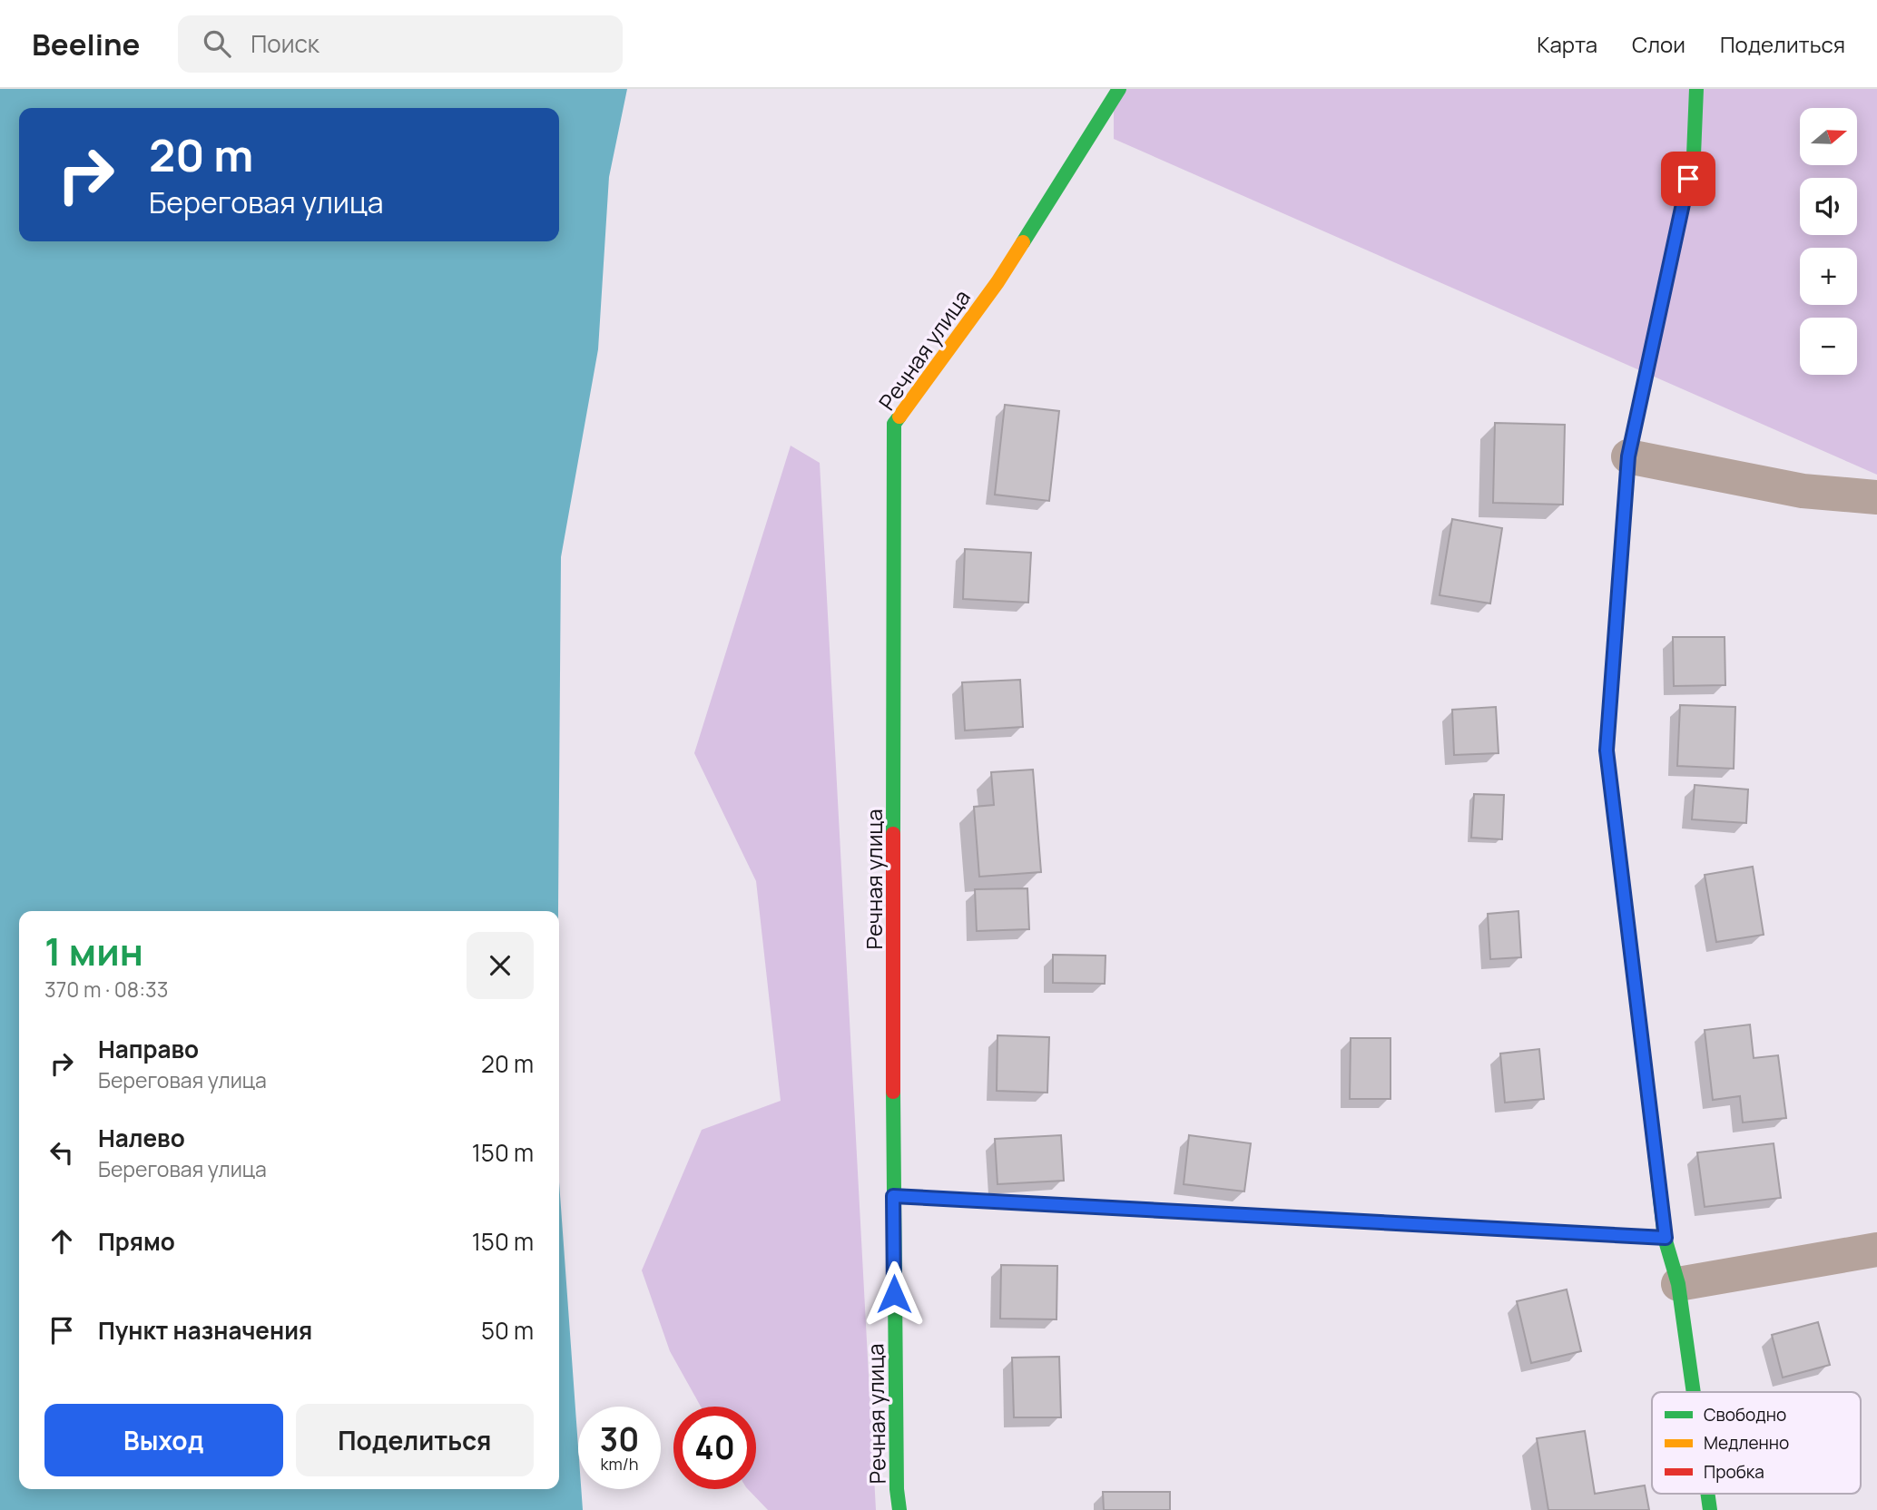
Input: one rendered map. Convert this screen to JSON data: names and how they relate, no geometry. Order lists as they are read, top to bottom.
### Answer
{
  "streets": {
    "street": ["Речная улица"]
  },
  "legend": ["Свободно", "Медленно", "Пробка"],
  "north": "right",
  "page": {
    "header": "Beeline",
    "search": "Поиск",
    "nav": ["Карта", "Слои", "Поделиться"],
    "map_buttons": ["+", "−"],
    "turn": ["20 m", "Береговая улица"],
    "heading": ["1 мин", "370 m · 08:33"],
    "list": [
      {
        "name": "Направо",
        "note": "Береговая улица",
        "value": "20 m"
      },
      {
        "name": "Налево",
        "note": "Береговая улица",
        "value": "150 m"
      },
      {
        "name": "Прямо",
        "value": "150 m"
      },
      {
        "name": "Пункт назначения",
        "value": "50 m"
      }
    ],
    "buttons": ["Выход", "Поделиться"],
    "speed": "30 km/h",
    "limit": "40"
  }
}
